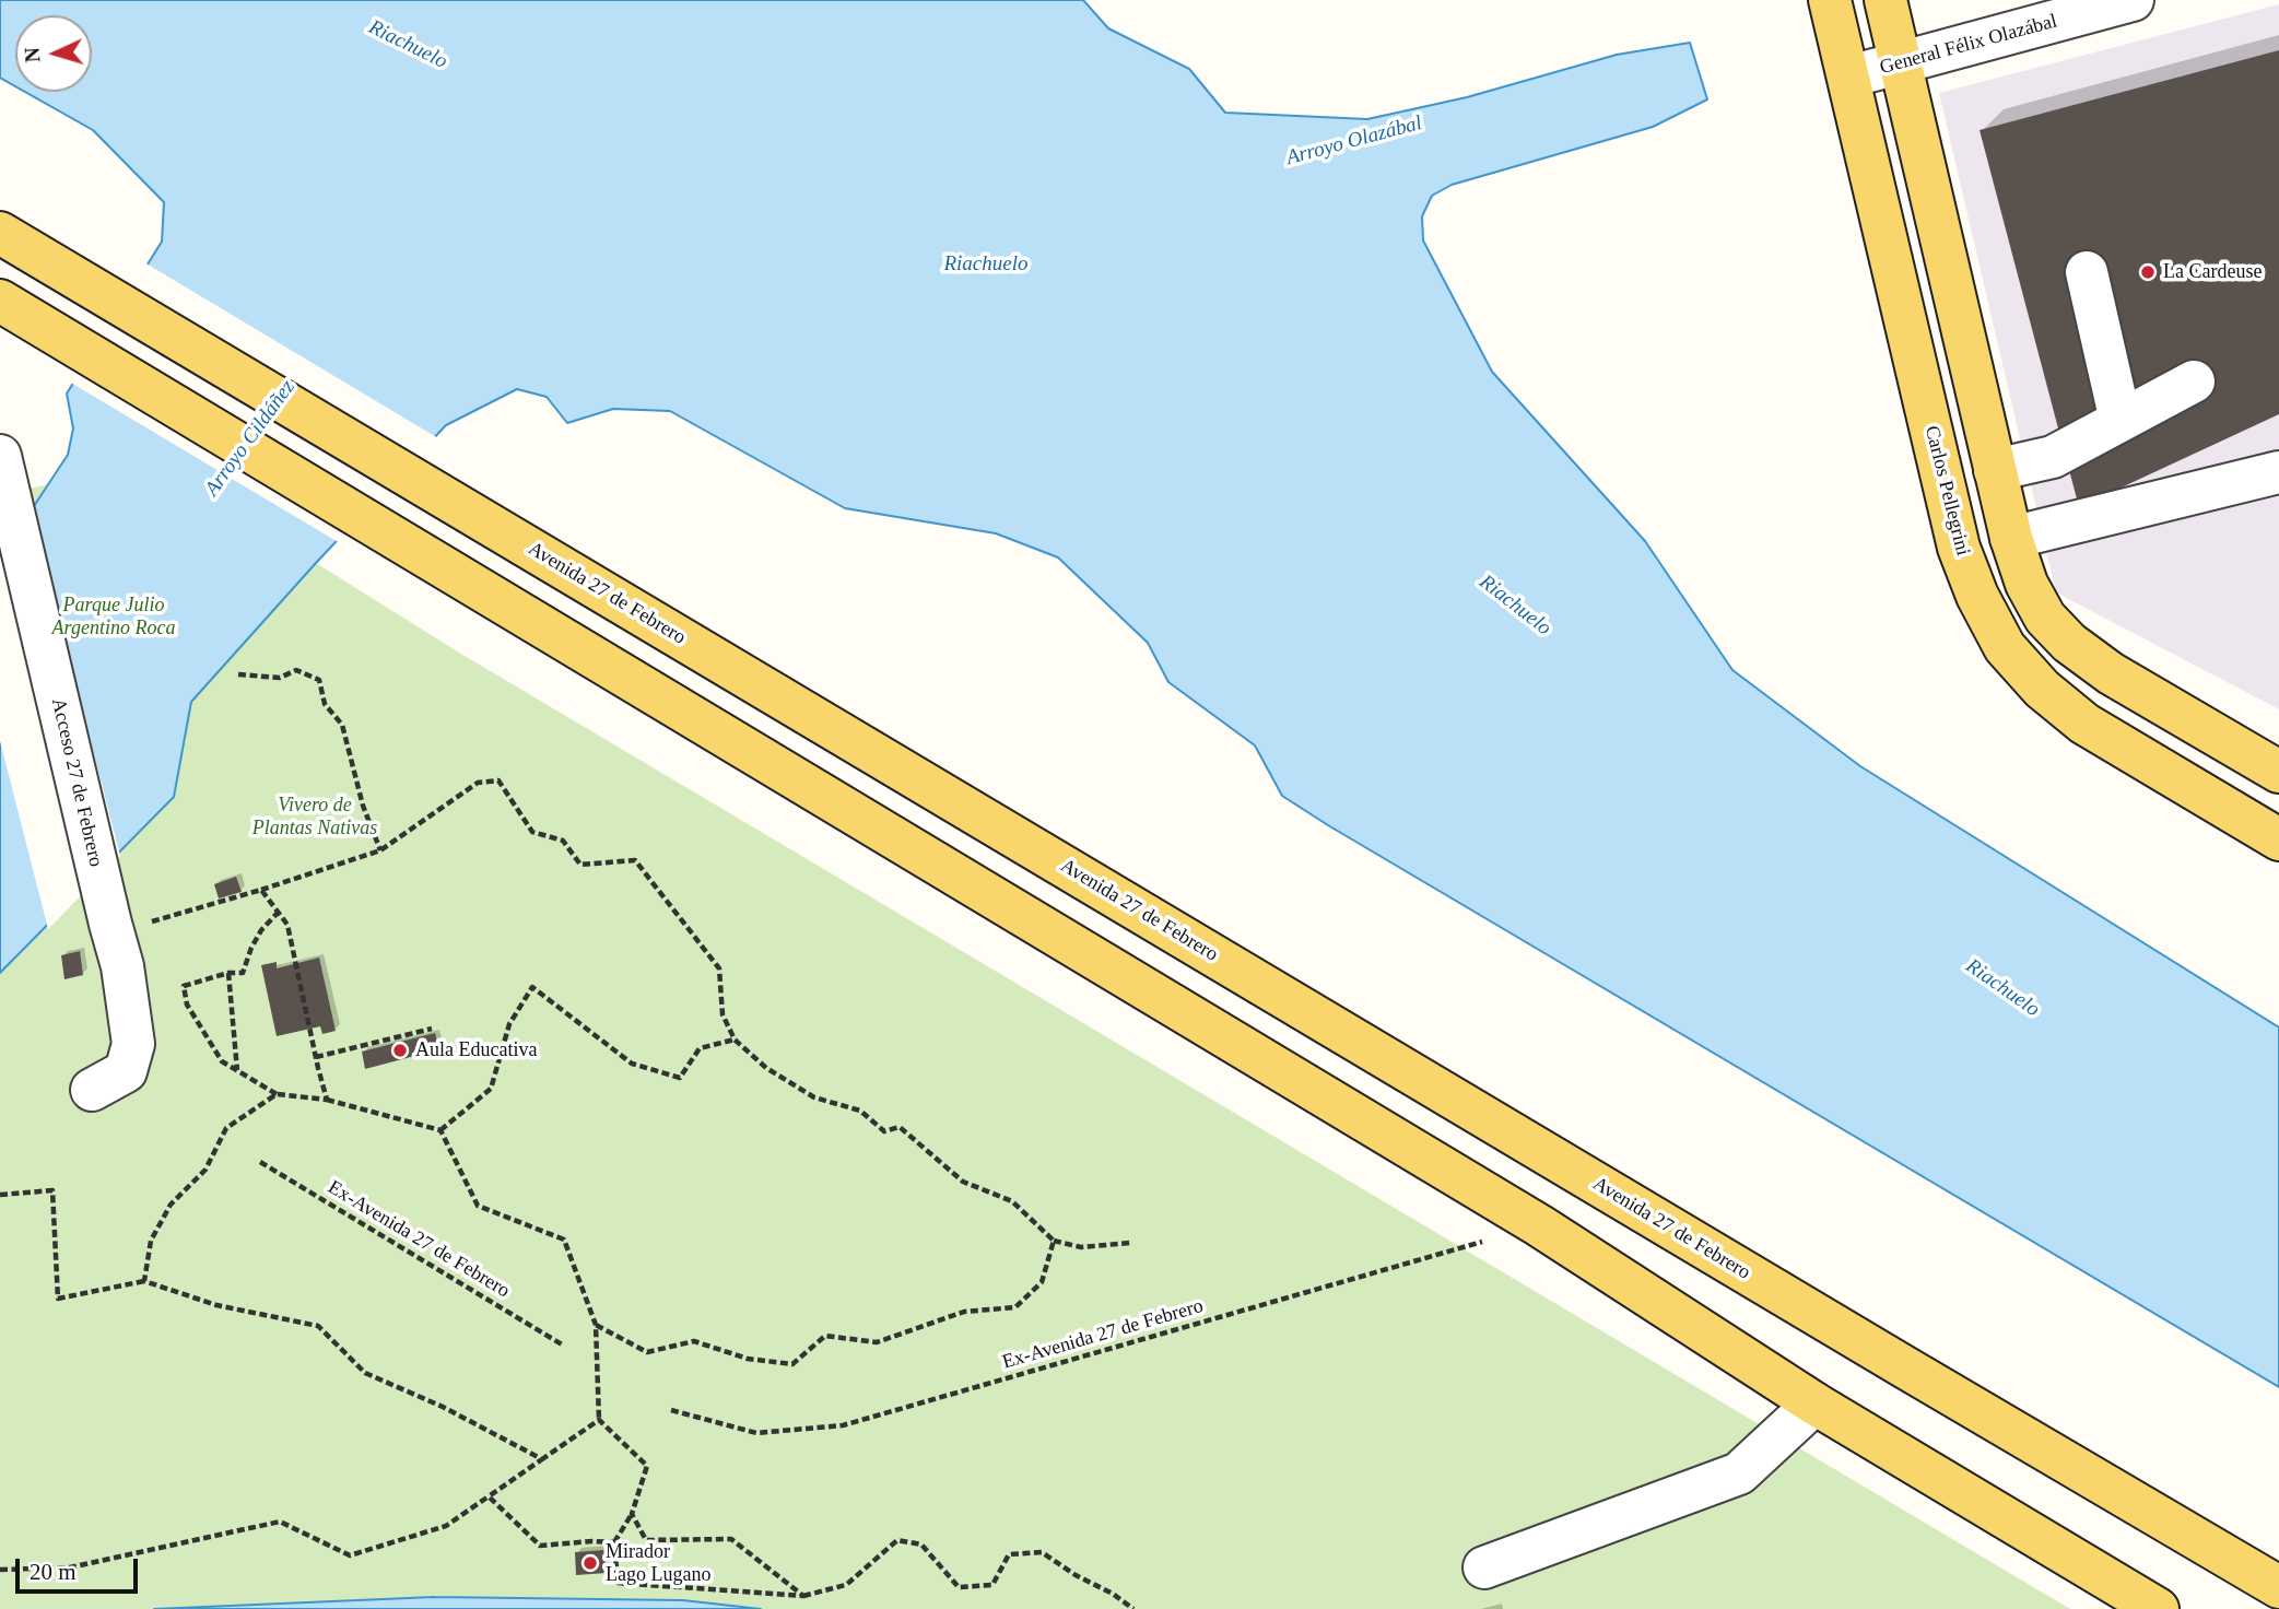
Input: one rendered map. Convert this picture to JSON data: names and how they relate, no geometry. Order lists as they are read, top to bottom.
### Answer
{
  "streets": {
    "main road": ["Carlos Pellegrini", "Avenida 27 de Febrero"],
    "street": ["General Félix Olazábal", "Acceso 27 de Febrero"],
    "path": ["Ex-Avenida 27 de Febrero"]
  },
  "crossings": [
    ["General Félix Olazábal", "Carlos Pellegrini"]
  ],
  "water": ["Riachuelo", "Arroyo Olazábal", "Arroyo Cildáñez"],
  "parks": ["Parque Julio Argentino Roca", "Vivero de Plantas Nativas"],
  "places": ["La Cardeuse", "Aula Educativa", "Mirador Lago Lugano"],
  "scale_bar": "20 m",
  "north": "left"
}
